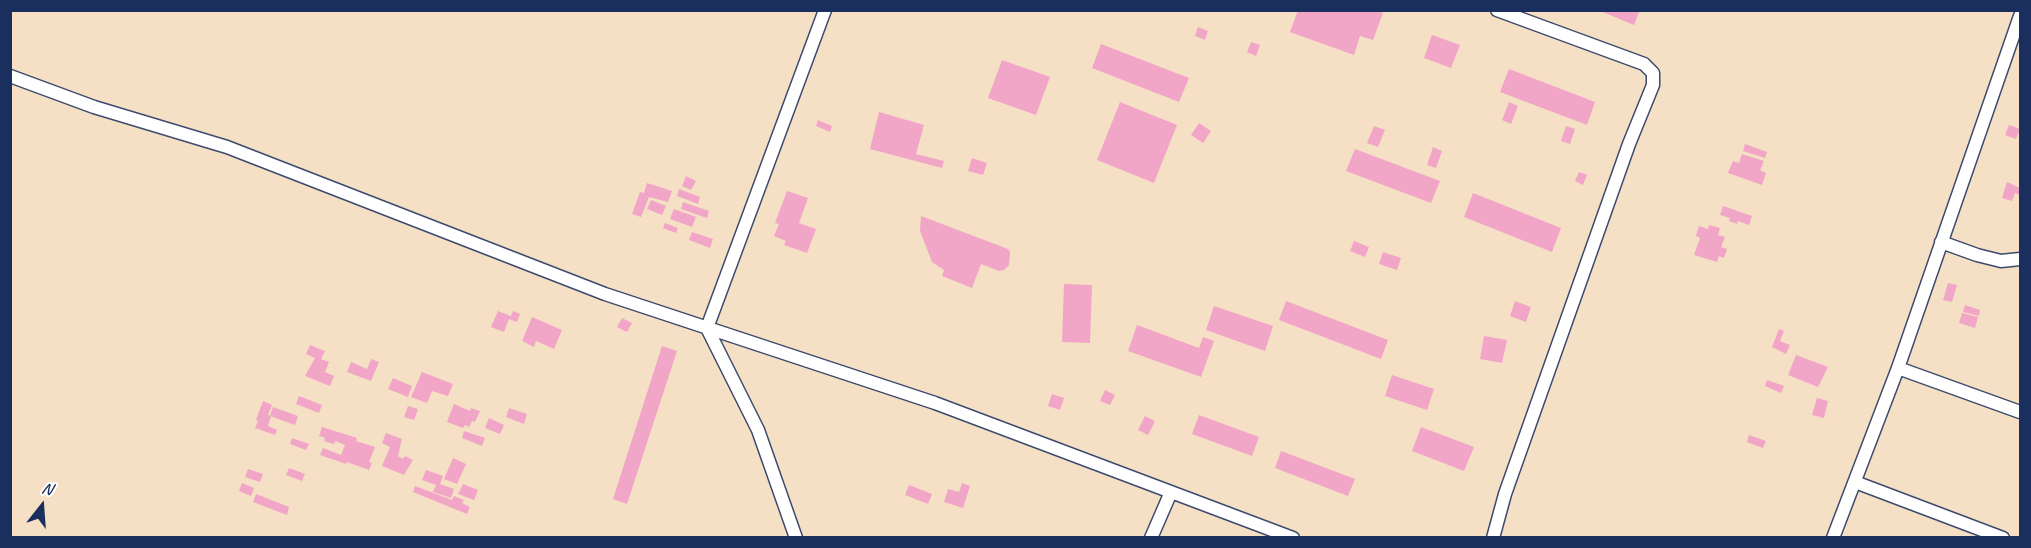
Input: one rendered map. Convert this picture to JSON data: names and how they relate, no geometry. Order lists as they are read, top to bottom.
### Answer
{
  "north": "top"
}
